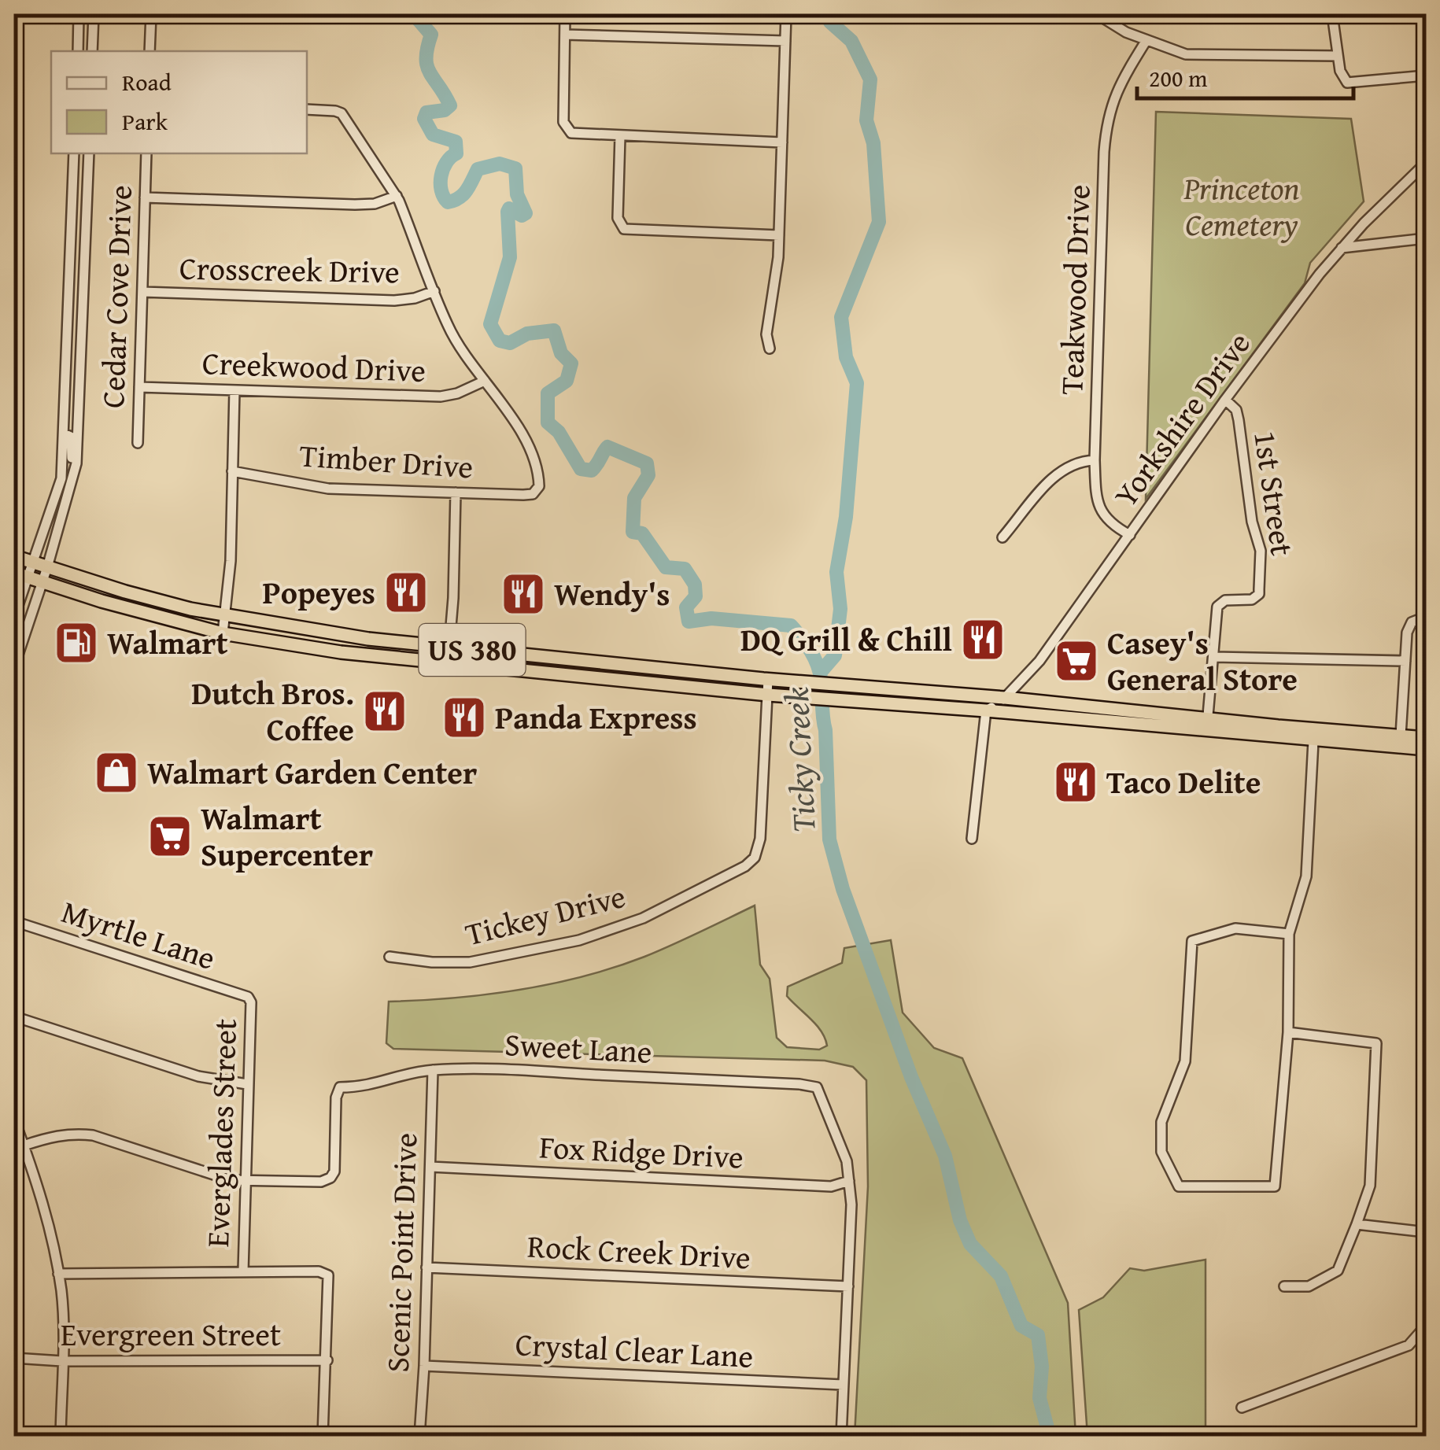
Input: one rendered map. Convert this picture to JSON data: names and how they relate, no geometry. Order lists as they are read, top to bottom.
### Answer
{
  "streets": {
    "highway": ["US 380"],
    "street": [
      "Crosscreek Drive",
      "Teakwood Drive",
      "Cedar Cove Drive",
      "Creekwood Drive",
      "Yorkshire Drive",
      "Timber Drive",
      "1st Street",
      "Tickey Drive",
      "Myrtle Lane",
      "Sweet Lane",
      "Everglades Street",
      "Fox Ridge Drive",
      "Rock Creek Drive",
      "Scenic Point Drive",
      "Evergreen Street",
      "Crystal Clear Lane"
    ]
  },
  "crossings": [
    ["Crosscreek Drive", "Cedar Cove Drive"],
    ["Teakwood Drive", "Yorkshire Drive"],
    ["Cedar Cove Drive", "Creekwood Drive"],
    ["Creekwood Drive", "Timber Drive"],
    ["Yorkshire Drive", "1st Street"],
    ["Yorkshire Drive", "US 380"],
    ["US 380", "Tickey Drive"],
    ["Myrtle Lane", "Everglades Street"],
    ["Sweet Lane", "Everglades Street"],
    ["Sweet Lane", "Fox Ridge Drive"],
    ["Sweet Lane", "Scenic Point Drive"],
    ["Fox Ridge Drive", "Scenic Point Drive"],
    ["Rock Creek Drive", "Scenic Point Drive"],
    ["Scenic Point Drive", "Crystal Clear Lane"]
  ],
  "water": ["Ticky Creek"],
  "parks": ["Princeton Cemetery"],
  "places": {
    "restaurant": [
      "Popeyes",
      "Wendy's",
      "DQ Grill & Chill",
      "Dutch Bros. Coffee",
      "Panda Express",
      "Taco Delite"
    ],
    "fuel station": ["Walmart"],
    "supermarket": ["Casey's General Store", "Walmart Supercenter"],
    "shop": ["Walmart Garden Center"]
  },
  "legend": ["Road", "Park"],
  "scale_bar": "200 m"
}
